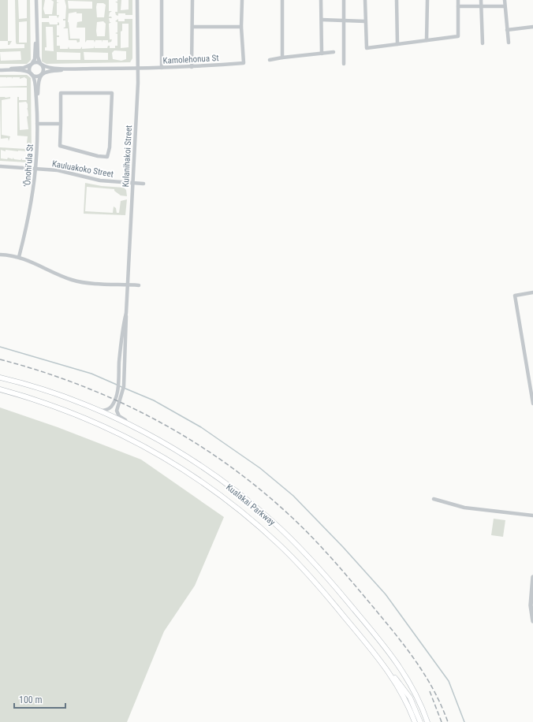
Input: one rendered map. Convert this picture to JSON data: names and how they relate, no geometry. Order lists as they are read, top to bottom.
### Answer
{
  "streets": {
    "main road": ["Kualakai Parkway"],
    "street": [
      "Kamolehonua St",
      "Kulanihakoi Street",
      "‘Ōnohi‘ula St",
      "Kauluakoko Street"
    ]
  },
  "crossings": [
    ["Kamolehonua St", "Kulanihakoi Street"],
    ["Kamolehonua St", "‘Ōnohi‘ula St"],
    ["Kulanihakoi Street", "Kauluakoko Street"],
    ["Kulanihakoi Street", "Kualakai Parkway"],
    ["‘Ōnohi‘ula St", "Kauluakoko Street"]
  ],
  "scale_bar": "100 m"
}
